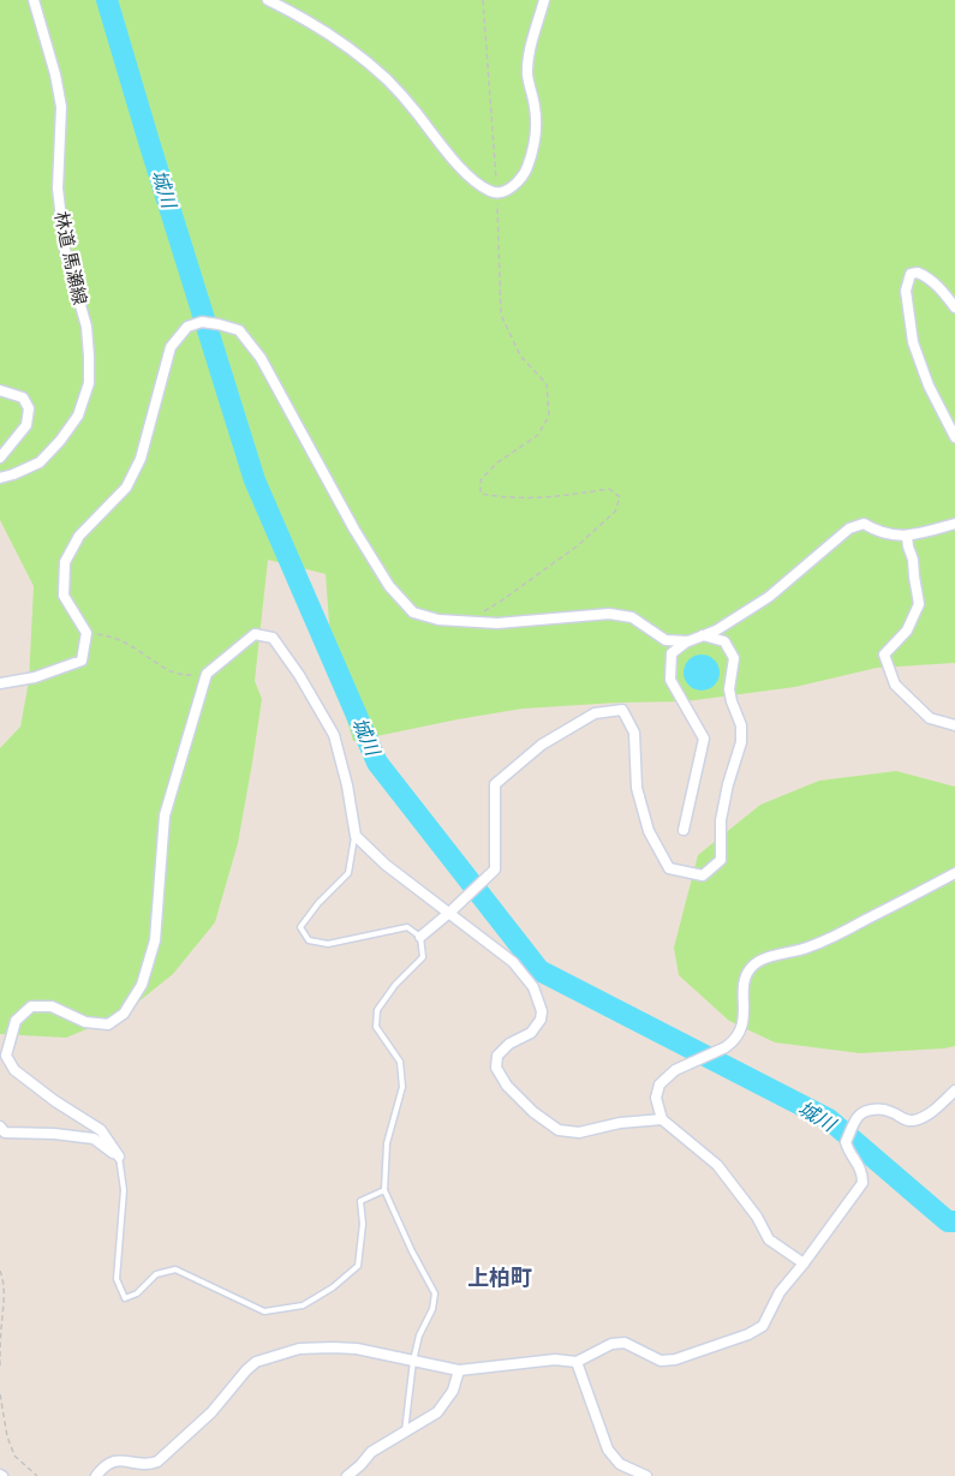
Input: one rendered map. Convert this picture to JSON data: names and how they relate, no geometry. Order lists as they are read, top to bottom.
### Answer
{
  "streets": {
    "street": ["林道 馬瀬線"]
  },
  "districts": ["上柏町"],
  "water": ["城川"]
}
